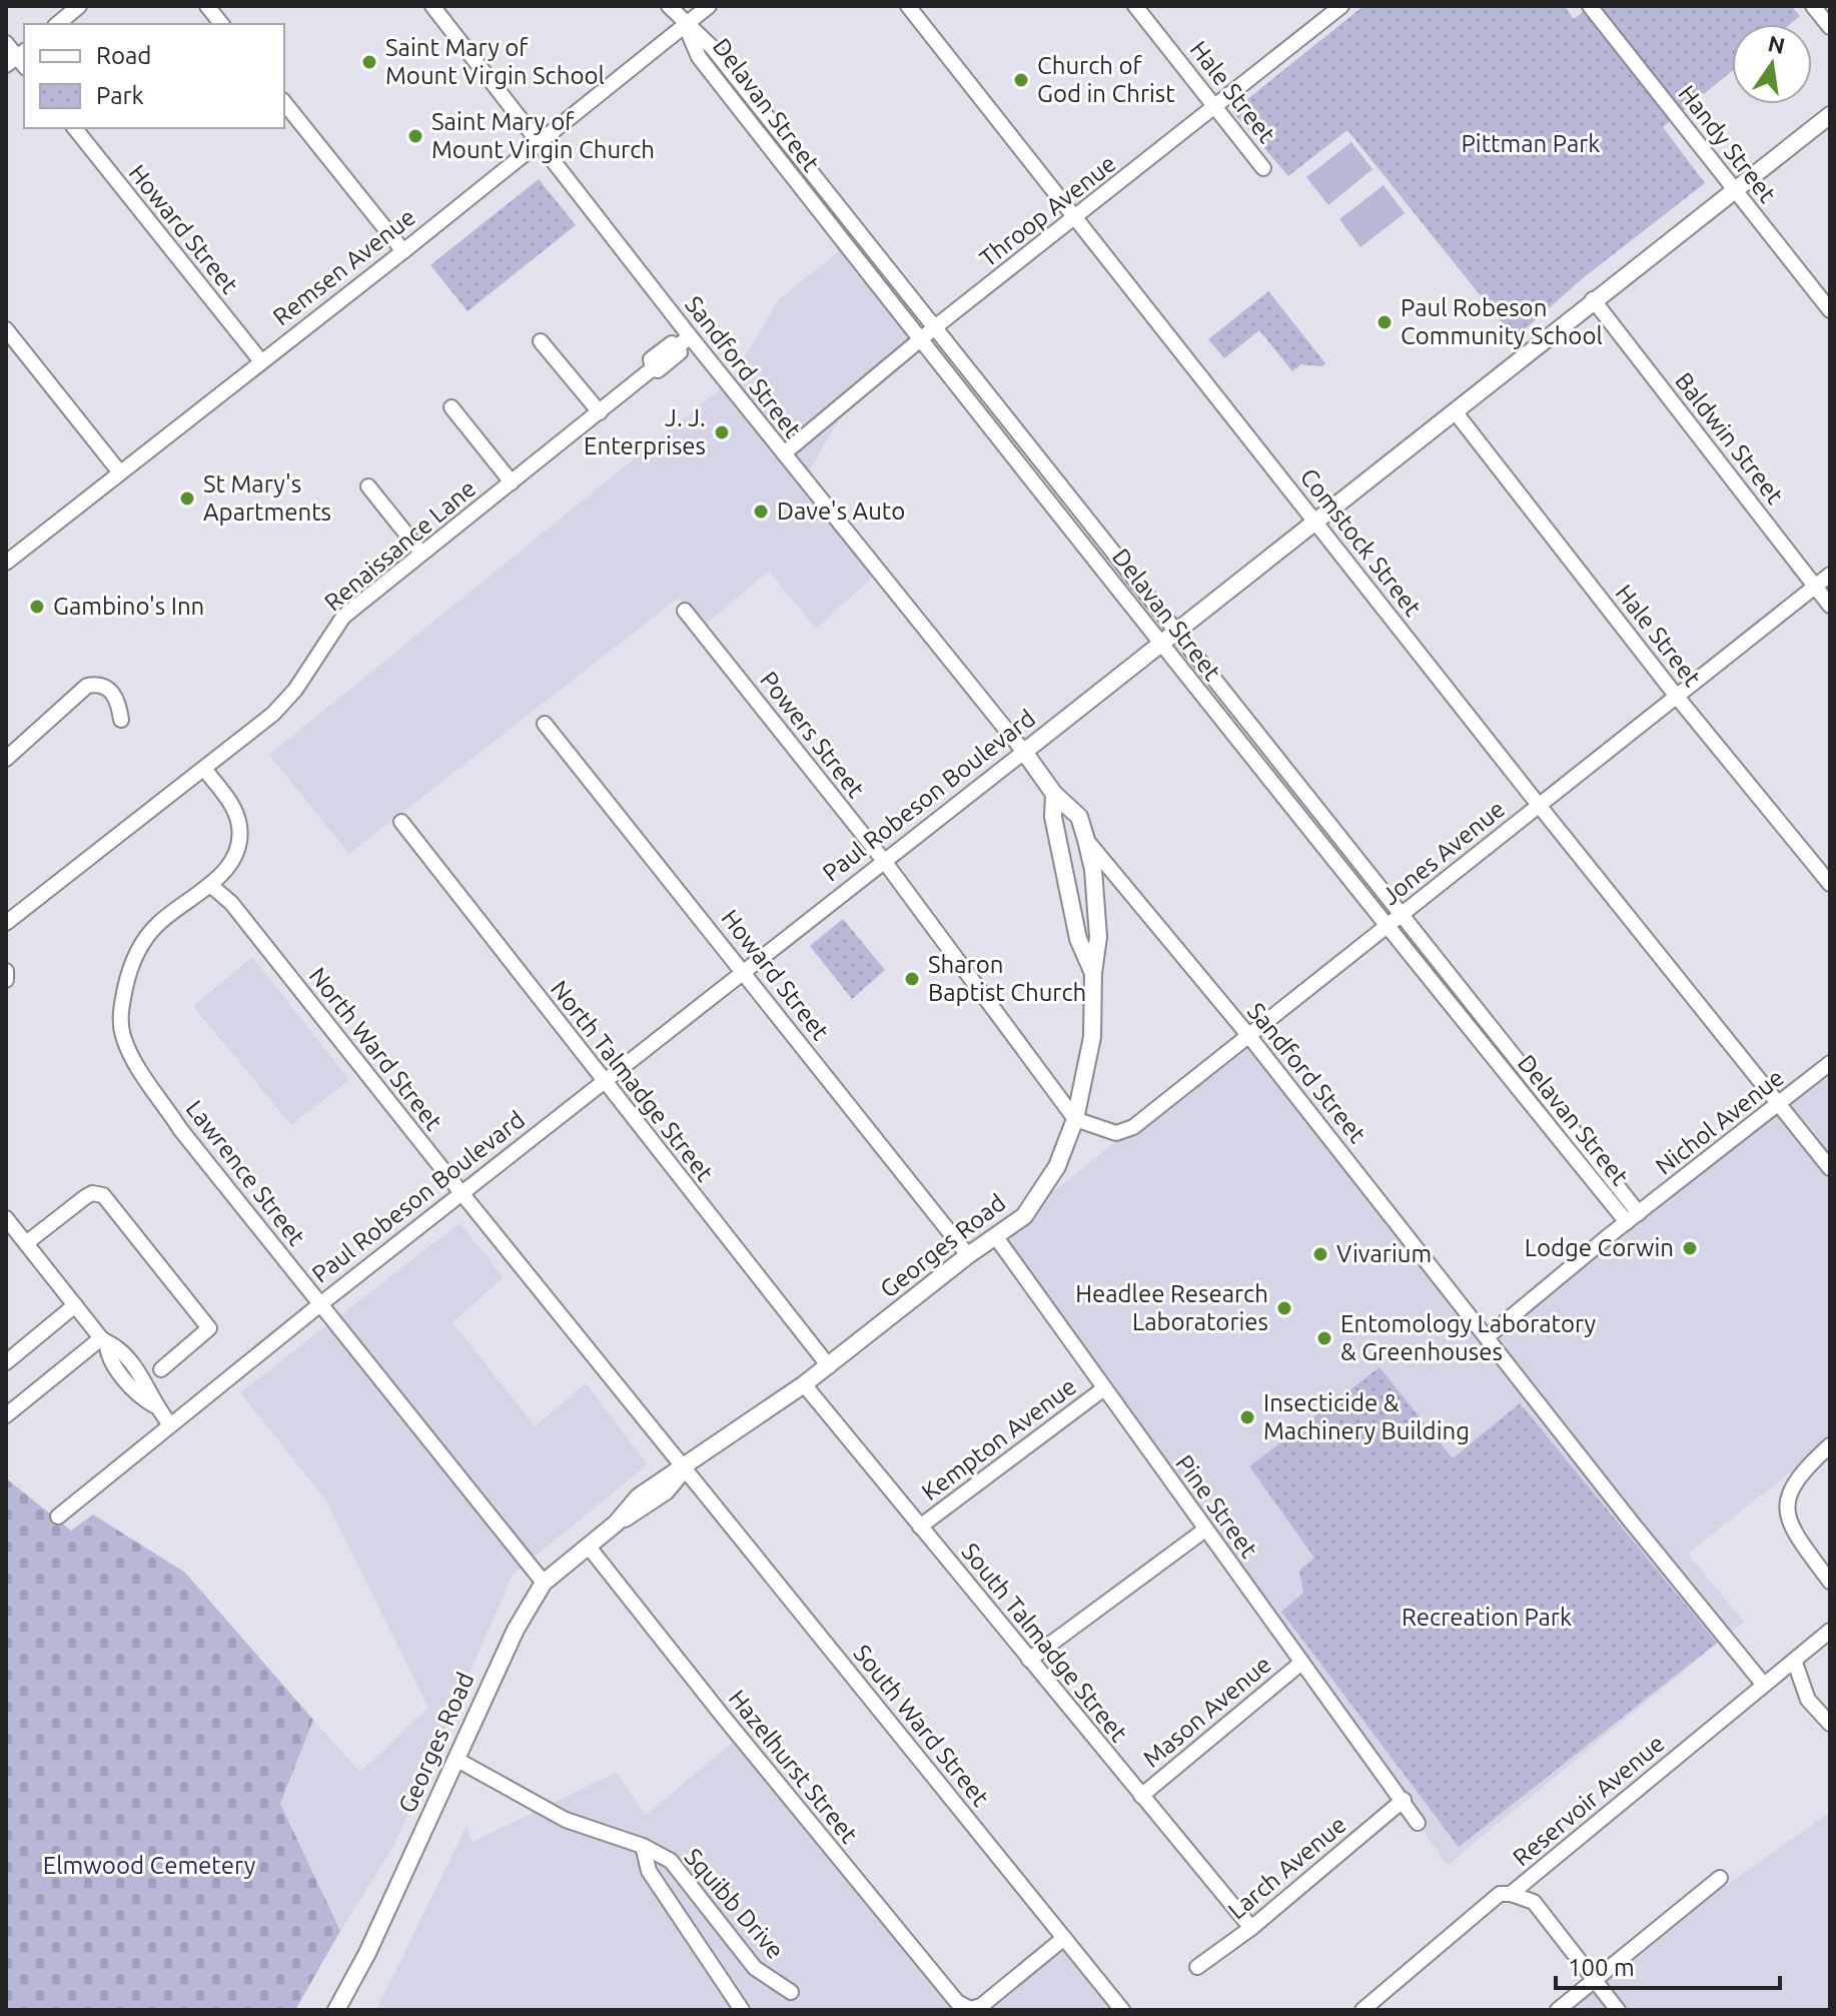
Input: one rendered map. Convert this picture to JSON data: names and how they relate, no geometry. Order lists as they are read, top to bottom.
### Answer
{
  "streets": {
    "street": [
      "Hale Street",
      "Delavan Street",
      "Handy Street",
      "Throop Avenue",
      "Howard Street",
      "Remsen Avenue",
      "Sandford Street",
      "Baldwin Street",
      "Comstock Street",
      "Renaissance Lane",
      "Powers Street",
      "Paul Robeson Boulevard",
      "Jones Avenue",
      "North Ward Street",
      "North Talmadge Street",
      "Nichol Avenue",
      "Lawrence Street",
      "Georges Road",
      "Kempton Avenue",
      "Pine Street",
      "South Talmadge Street",
      "Mason Avenue",
      "South Ward Street",
      "Hazelhurst Street",
      "Reservoir Avenue",
      "Larch Avenue",
      "Squibb Drive"
    ]
  },
  "crossings": [
    ["Hale Street", "Throop Avenue"],
    ["Hale Street", "Paul Robeson Boulevard"],
    ["Hale Street", "Jones Avenue"],
    ["Delavan Street", "Throop Avenue"],
    ["Delavan Street", "Remsen Avenue"],
    ["Delavan Street", "Paul Robeson Boulevard"],
    ["Delavan Street", "Jones Avenue"],
    ["Delavan Street", "Nichol Avenue"],
    ["Handy Street", "Paul Robeson Boulevard"],
    ["Throop Avenue", "Sandford Street"],
    ["Throop Avenue", "Comstock Street"],
    ["Howard Street", "Remsen Avenue"],
    ["Howard Street", "Paul Robeson Boulevard"],
    ["Howard Street", "Georges Road"],
    ["Remsen Avenue", "Sandford Street"],
    ["Sandford Street", "Renaissance Lane"],
    ["Sandford Street", "Paul Robeson Boulevard"],
    ["Sandford Street", "Jones Avenue"],
    ["Sandford Street", "Nichol Avenue"],
    ["Sandford Street", "Georges Road"],
    ["Sandford Street", "Reservoir Avenue"],
    ["Baldwin Street", "Paul Robeson Boulevard"],
    ["Baldwin Street", "Jones Avenue"],
    ["Comstock Street", "Paul Robeson Boulevard"],
    ["Comstock Street", "Jones Avenue"],
    ["Comstock Street", "Nichol Avenue"],
    ["Renaissance Lane", "Lawrence Street"],
    ["Powers Street", "Paul Robeson Boulevard"],
    ["Powers Street", "Jones Avenue"],
    ["Powers Street", "Georges Road"],
    ["Paul Robeson Boulevard", "North Ward Street"],
    ["Paul Robeson Boulevard", "North Talmadge Street"],
    ["Paul Robeson Boulevard", "Lawrence Street"],
    ["Jones Avenue", "Georges Road"],
    ["North Ward Street", "Lawrence Street"],
    ["North Ward Street", "Georges Road"],
    ["North Ward Street", "South Ward Street"],
    ["North Talmadge Street", "Georges Road"],
    ["Lawrence Street", "Georges Road"],
    ["Georges Road", "Pine Street"],
    ["Georges Road", "South Talmadge Street"],
    ["Georges Road", "South Ward Street"],
    ["Georges Road", "Hazelhurst Street"],
    ["Georges Road", "Squibb Drive"],
    ["Kempton Avenue", "Pine Street"],
    ["Kempton Avenue", "South Talmadge Street"],
    ["Pine Street", "Mason Avenue"],
    ["Pine Street", "Larch Avenue"],
    ["South Talmadge Street", "Mason Avenue"],
    ["South Talmadge Street", "Larch Avenue"]
  ],
  "parks": ["Pittman Park", "Recreation Park", "Elmwood Cemetery"],
  "places": [
    "Saint Mary of Mount Virgin School",
    "Church of God in Christ",
    "Saint Mary of Mount Virgin Church",
    "Paul Robeson Community School",
    "J. J. Enterprises",
    "St Mary's Apartments",
    "Dave's Auto",
    "Gambino's Inn",
    "Sharon Baptist Church",
    "Lodge Corwin",
    "Vivarium",
    "Headlee Research Laboratories",
    "Entomology Laboratory & Greenhouses",
    "Insecticide & Machinery Building"
  ],
  "legend": ["Road", "Park"],
  "scale_bar": "100 m",
  "north": "top"
}
